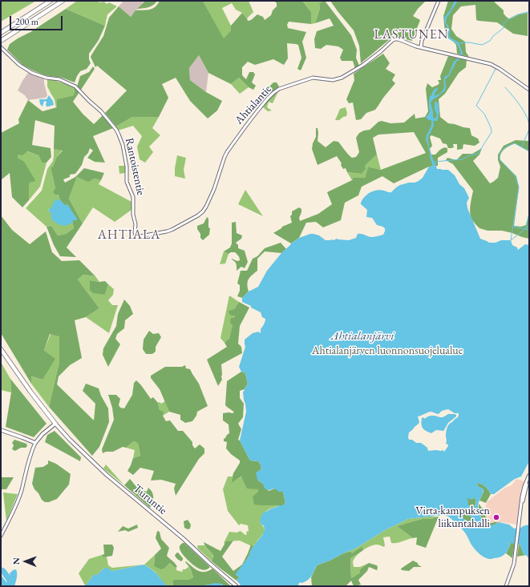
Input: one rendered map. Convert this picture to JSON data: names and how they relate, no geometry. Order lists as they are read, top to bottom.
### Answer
{
  "streets": {
    "main road": ["Turuntie"],
    "street": ["Ahtialantie", "Rantoistentie"]
  },
  "crossings": [
    ["Ahtialantie", "Rantoistentie"]
  ],
  "districts": ["LASTUNEN", "AHTIALA"],
  "water": ["Ahtialanjärvi"],
  "parks": ["Ahtialanjärven luonnonsuojelualue"],
  "places": ["Virta-kampuksen liikuntahalli"],
  "scale_bar": "200 m",
  "north": "left"
}
